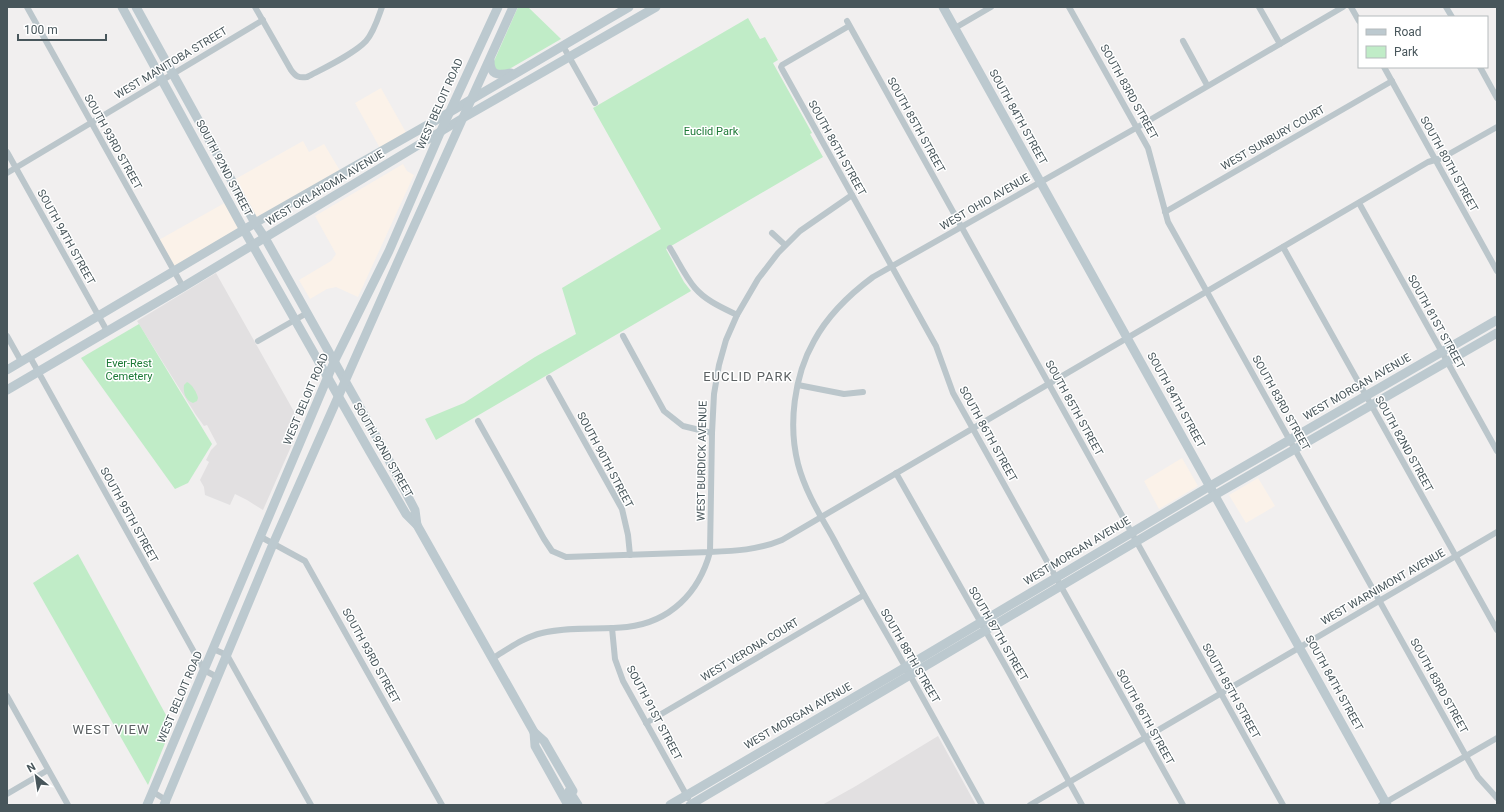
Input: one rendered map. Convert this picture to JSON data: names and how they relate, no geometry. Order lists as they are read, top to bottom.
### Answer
{
  "streets": {
    "main road": [
      "WEST BELOIT ROAD",
      "SOUTH 84TH STREET",
      "SOUTH 92ND STREET",
      "WEST OKLAHOMA AVENUE",
      "WEST MORGAN AVENUE"
    ],
    "street": [
      "WEST MANITOBA STREET",
      "SOUTH 83RD STREET",
      "SOUTH 85TH STREET",
      "WEST SUNBURY COURT",
      "SOUTH 93RD STREET",
      "SOUTH 86TH STREET",
      "SOUTH 80TH STREET",
      "WEST OHIO AVENUE",
      "SOUTH 94TH STREET",
      "SOUTH 81ST STREET",
      "SOUTH 82ND STREET",
      "SOUTH 90TH STREET",
      "WEST BURDICK AVENUE",
      "SOUTH 95TH STREET",
      "WEST WARNIMONT AVENUE",
      "SOUTH 87TH STREET",
      "WEST VERONA COURT",
      "SOUTH 88TH STREET",
      "SOUTH 91ST STREET"
    ]
  },
  "crossings": [
    ["WEST MANITOBA STREET", "SOUTH 93RD STREET"],
    ["WEST MANITOBA STREET", "SOUTH 92ND STREET"],
    ["WEST MANITOBA STREET", "SOUTH 94TH STREET"],
    ["SOUTH 83RD STREET", "WEST SUNBURY COURT"],
    ["SOUTH 83RD STREET", "WEST OHIO AVENUE"],
    ["SOUTH 83RD STREET", "WEST MORGAN AVENUE"],
    ["SOUTH 83RD STREET", "WEST WARNIMONT AVENUE"],
    ["WEST BELOIT ROAD", "SOUTH 93RD STREET"],
    ["WEST BELOIT ROAD", "SOUTH 92ND STREET"],
    ["WEST BELOIT ROAD", "WEST OKLAHOMA AVENUE"],
    ["WEST BELOIT ROAD", "SOUTH 95TH STREET"],
    ["SOUTH 84TH STREET", "WEST OHIO AVENUE"],
    ["SOUTH 84TH STREET", "WEST MORGAN AVENUE"],
    ["SOUTH 84TH STREET", "WEST WARNIMONT AVENUE"],
    ["SOUTH 85TH STREET", "SOUTH 86TH STREET"],
    ["SOUTH 85TH STREET", "WEST OHIO AVENUE"],
    ["SOUTH 85TH STREET", "WEST MORGAN AVENUE"],
    ["SOUTH 85TH STREET", "WEST WARNIMONT AVENUE"],
    ["WEST SUNBURY COURT", "SOUTH 80TH STREET"],
    ["SOUTH 93RD STREET", "WEST OKLAHOMA AVENUE"],
    ["SOUTH 86TH STREET", "WEST OHIO AVENUE"],
    ["SOUTH 86TH STREET", "WEST MORGAN AVENUE"],
    ["SOUTH 86TH STREET", "WEST BURDICK AVENUE"],
    ["SOUTH 86TH STREET", "WEST WARNIMONT AVENUE"],
    ["SOUTH 92ND STREET", "WEST OKLAHOMA AVENUE"],
    ["SOUTH 92ND STREET", "WEST BURDICK AVENUE"],
    ["WEST OKLAHOMA AVENUE", "SOUTH 94TH STREET"],
    ["WEST OKLAHOMA AVENUE", "SOUTH 95TH STREET"],
    ["WEST OHIO AVENUE", "SOUTH 88TH STREET"],
    ["SOUTH 81ST STREET", "WEST MORGAN AVENUE"],
    ["WEST MORGAN AVENUE", "SOUTH 82ND STREET"],
    ["WEST MORGAN AVENUE", "SOUTH 87TH STREET"],
    ["WEST MORGAN AVENUE", "SOUTH 88TH STREET"],
    ["WEST MORGAN AVENUE", "SOUTH 91ST STREET"],
    ["SOUTH 82ND STREET", "WEST WARNIMONT AVENUE"],
    ["WEST BURDICK AVENUE", "SOUTH 91ST STREET"],
    ["WEST WARNIMONT AVENUE", "SOUTH 87TH STREET"],
    ["WEST VERONA COURT", "SOUTH 88TH STREET"],
    ["WEST VERONA COURT", "SOUTH 91ST STREET"]
  ],
  "districts": ["EUCLID PARK", "WEST VIEW"],
  "parks": ["Euclid Park", "Ever-Rest Cemetery"],
  "legend": ["Road", "Park"],
  "scale_bar": "100 m",
  "north": "top left"
}
